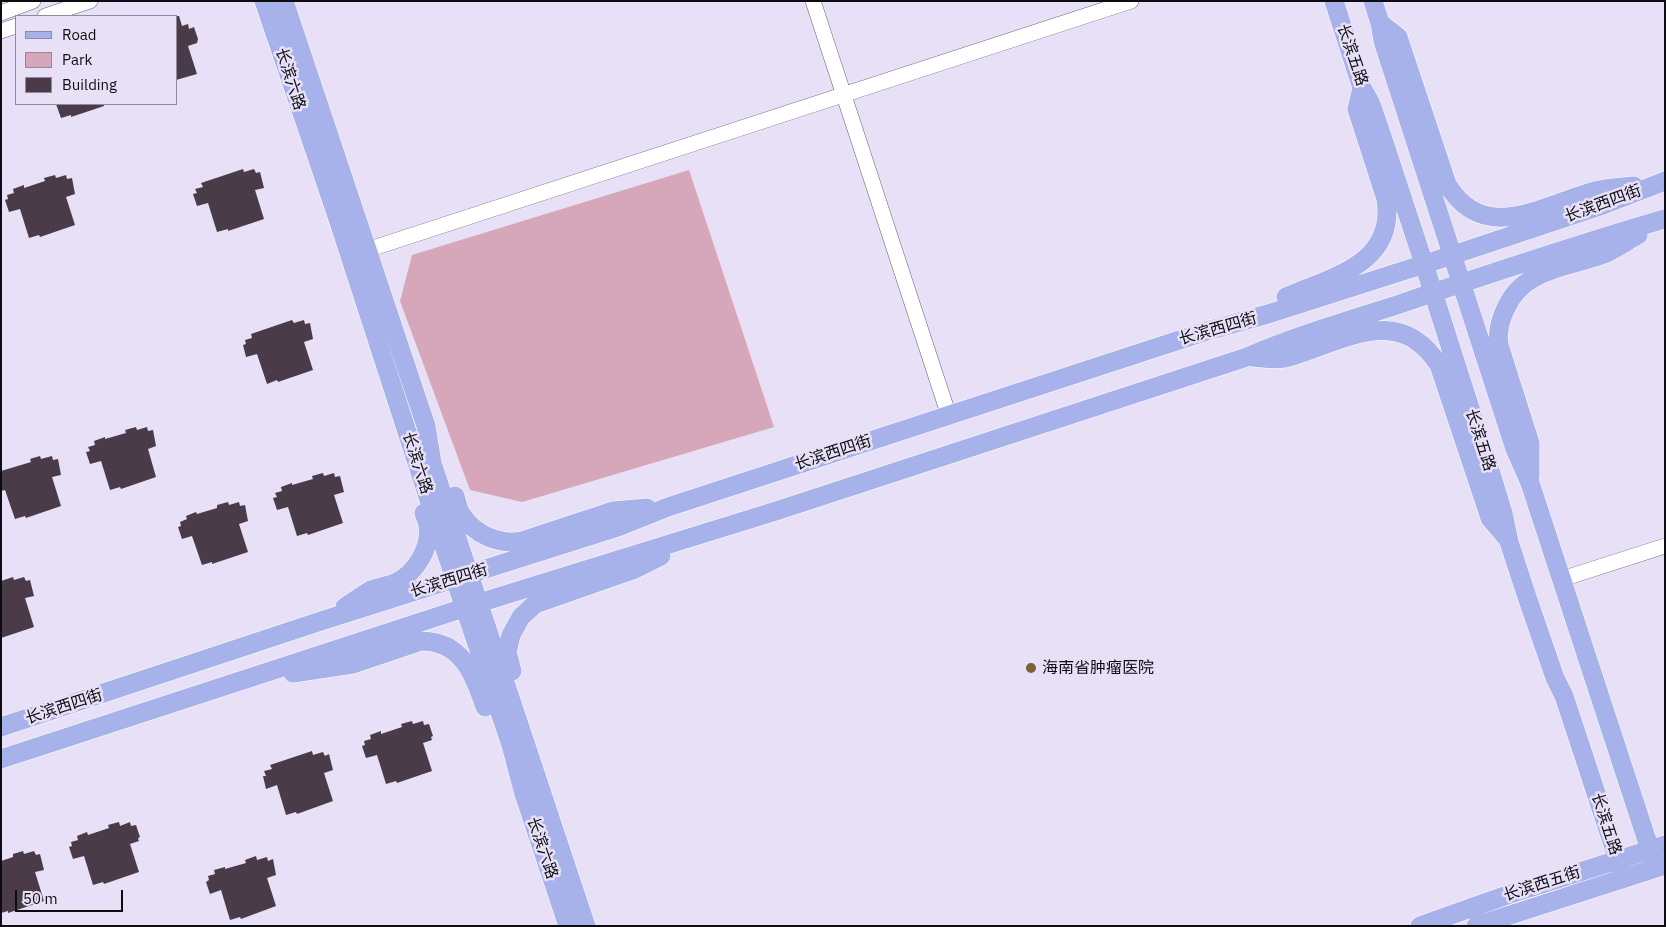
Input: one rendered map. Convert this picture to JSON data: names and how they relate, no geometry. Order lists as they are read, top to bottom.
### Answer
{
  "streets": {
    "main road": [
      "长滨五路",
      "长滨六路",
      "长滨西四街",
      "长滨西五街"
    ]
  },
  "crossings": [
    ["长滨五路", "长滨西四街"],
    ["长滨五路", "长滨西五街"],
    ["长滨六路", "长滨西四街"]
  ],
  "places": ["海南省肿瘤医院"],
  "legend": ["Road", "Park", "Building"],
  "scale_bar": "50 m"
}
